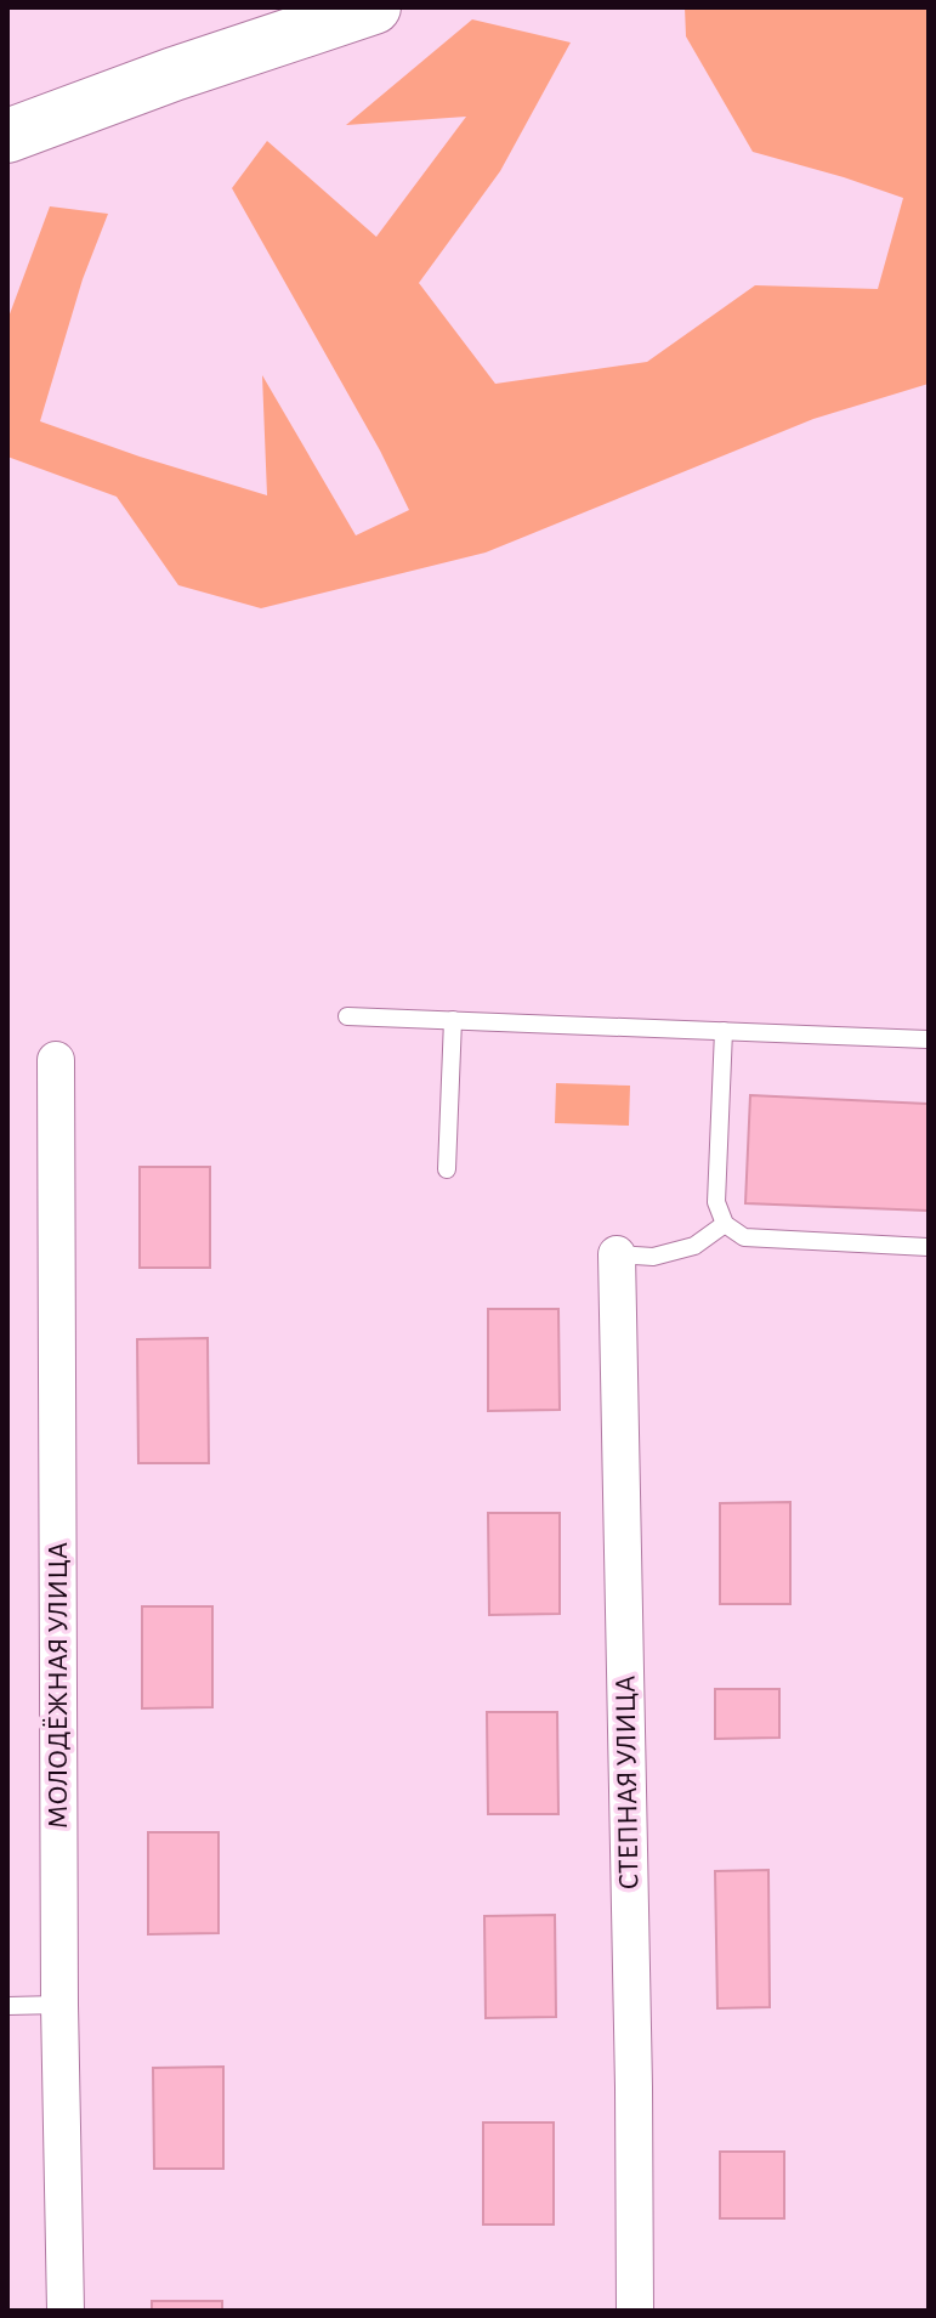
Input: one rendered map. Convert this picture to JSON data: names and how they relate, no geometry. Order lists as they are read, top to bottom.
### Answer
{
  "streets": {
    "street": ["МОЛОДЁЖНАЯ УЛИЦА", "СТЕПНАЯ УЛИЦА"]
  }
}
